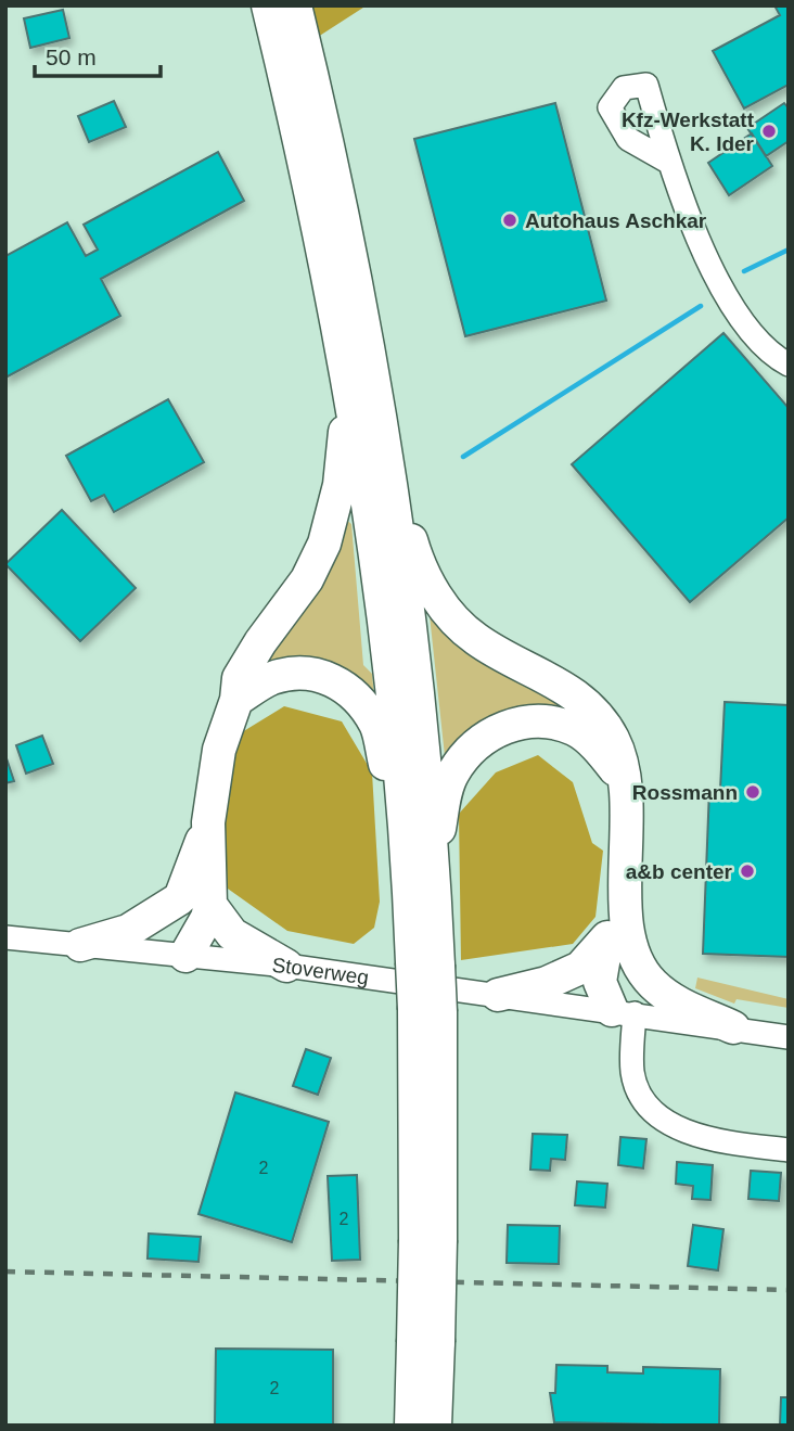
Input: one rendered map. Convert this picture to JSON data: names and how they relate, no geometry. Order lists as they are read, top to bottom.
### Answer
{
  "streets": {
    "street": ["Stoverweg"]
  },
  "places": [
    "Kfz-Werkstatt K. Ider",
    "Autohaus Aschkar",
    "Rossmann",
    "a&b center"
  ],
  "house_numbers": ["2", "2", "2"],
  "scale_bar": "50 m"
}
